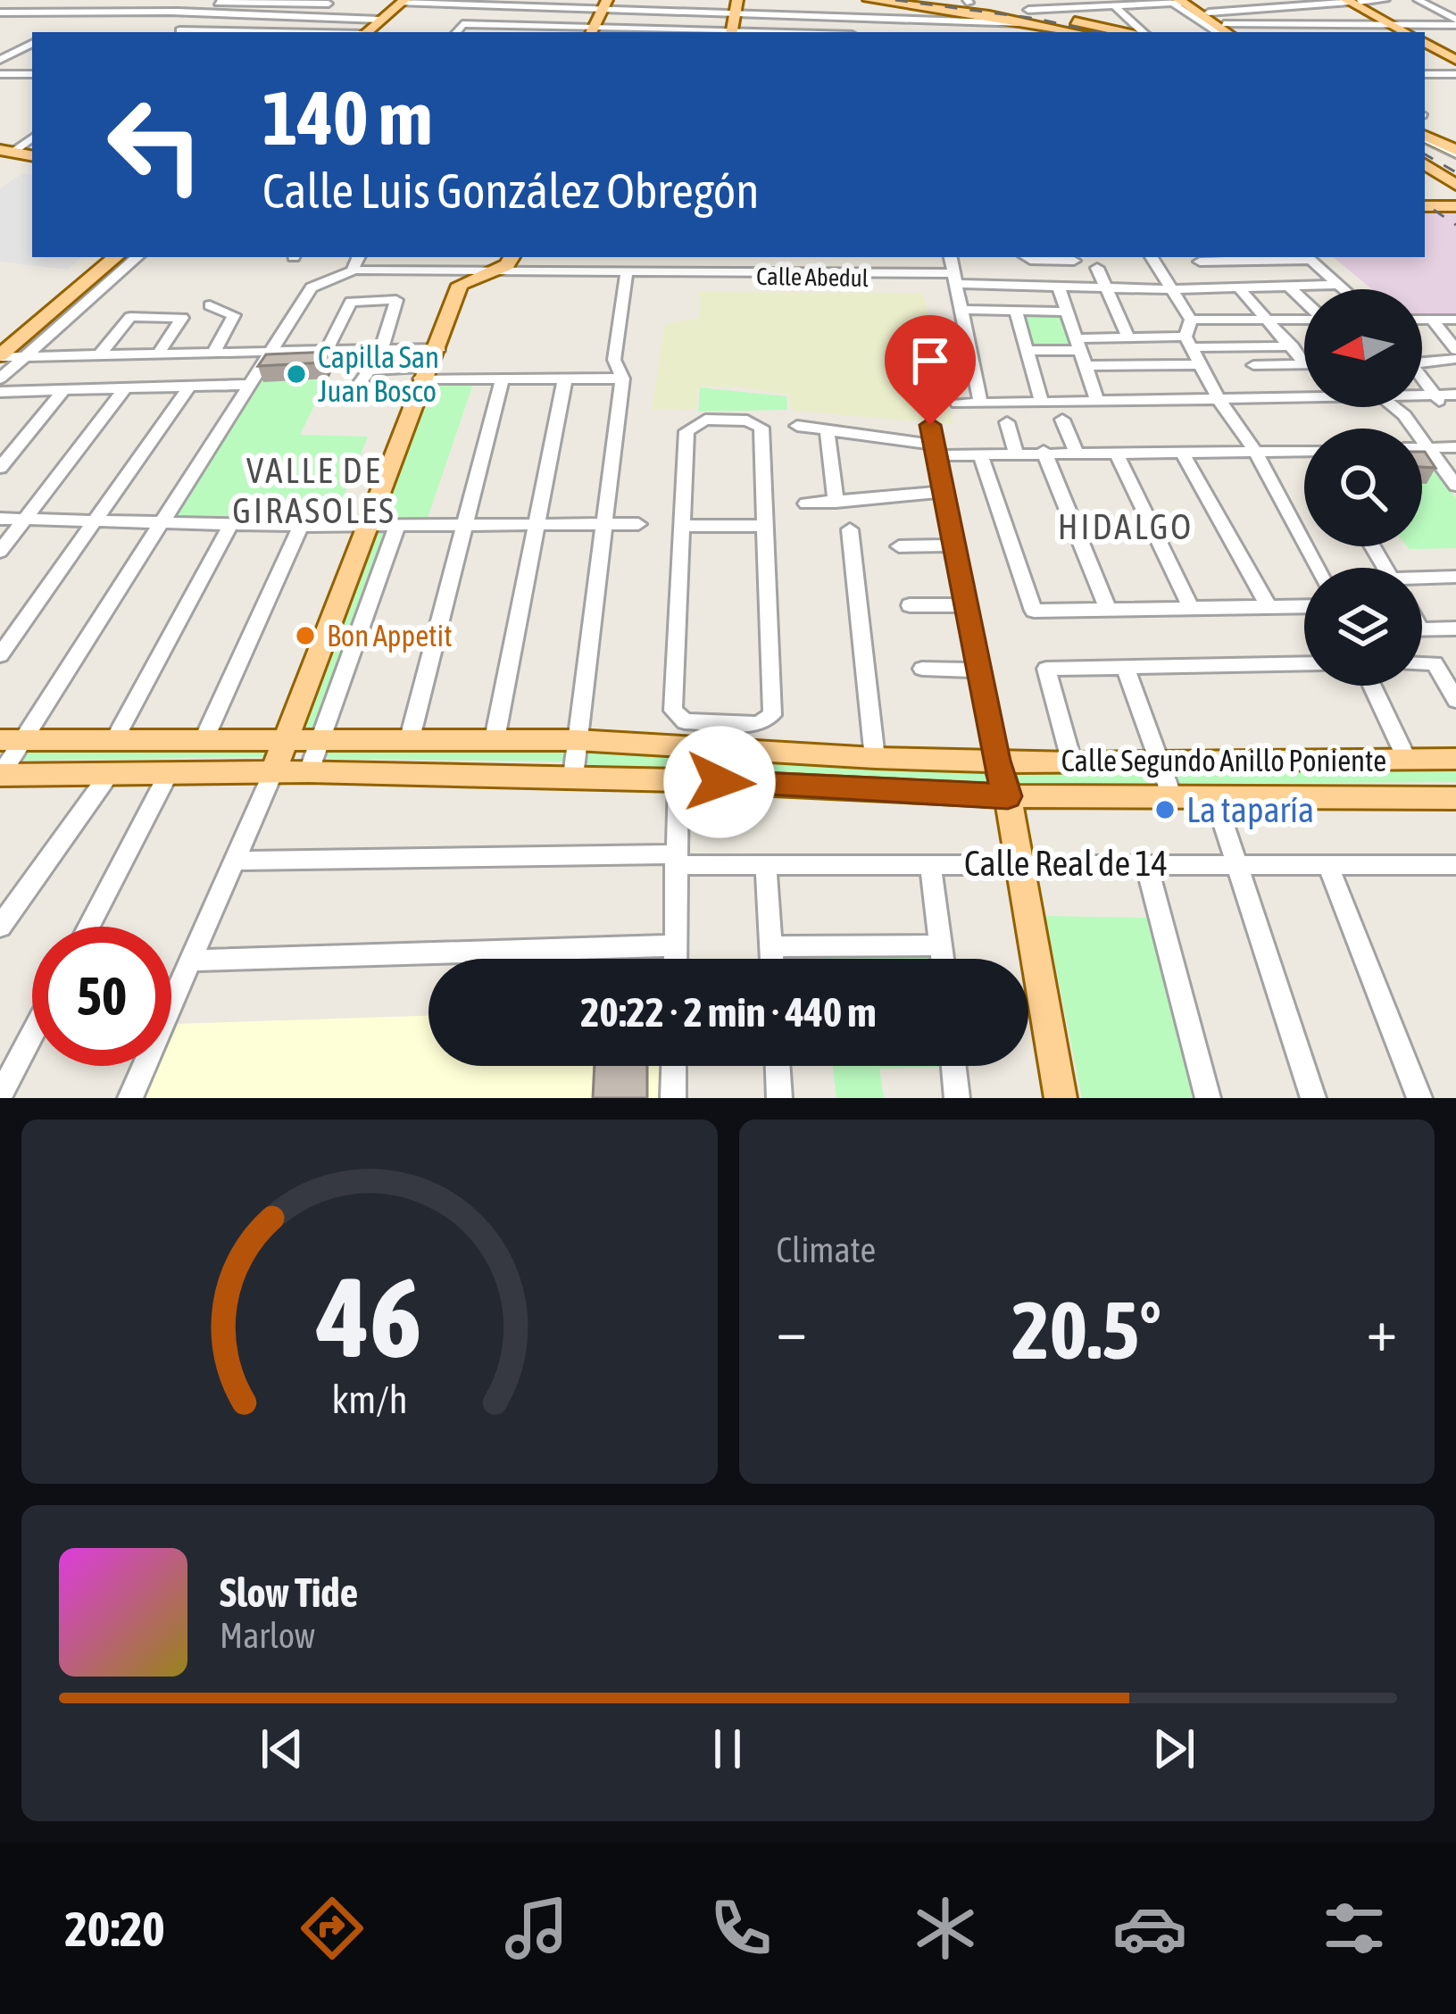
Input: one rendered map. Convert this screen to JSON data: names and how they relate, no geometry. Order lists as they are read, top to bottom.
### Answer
{
  "streets": {
    "main road": ["Calle Segundo Anillo Poniente"],
    "street": ["Calle Abedul", "Calle Real de 14"]
  },
  "districts": ["VALLE DE GIRASOLES", "HIDALGO"],
  "places": ["Capilla San Juan Bosco", "Bon Appetit", "La taparía"],
  "north": "left",
  "page": {
    "turn": ["140 m", "Calle Luis González Obregón"],
    "limit": "50",
    "trip": "20:22 · 2 min · 440 m",
    "tile": "Climate",
    "heat": ["−", "20.5°", "+"],
    "song": ["Slow Tide", "Marlow"],
    "tabs": "20:20",
    "gauge": ["46", "km/h"]
  }
}
